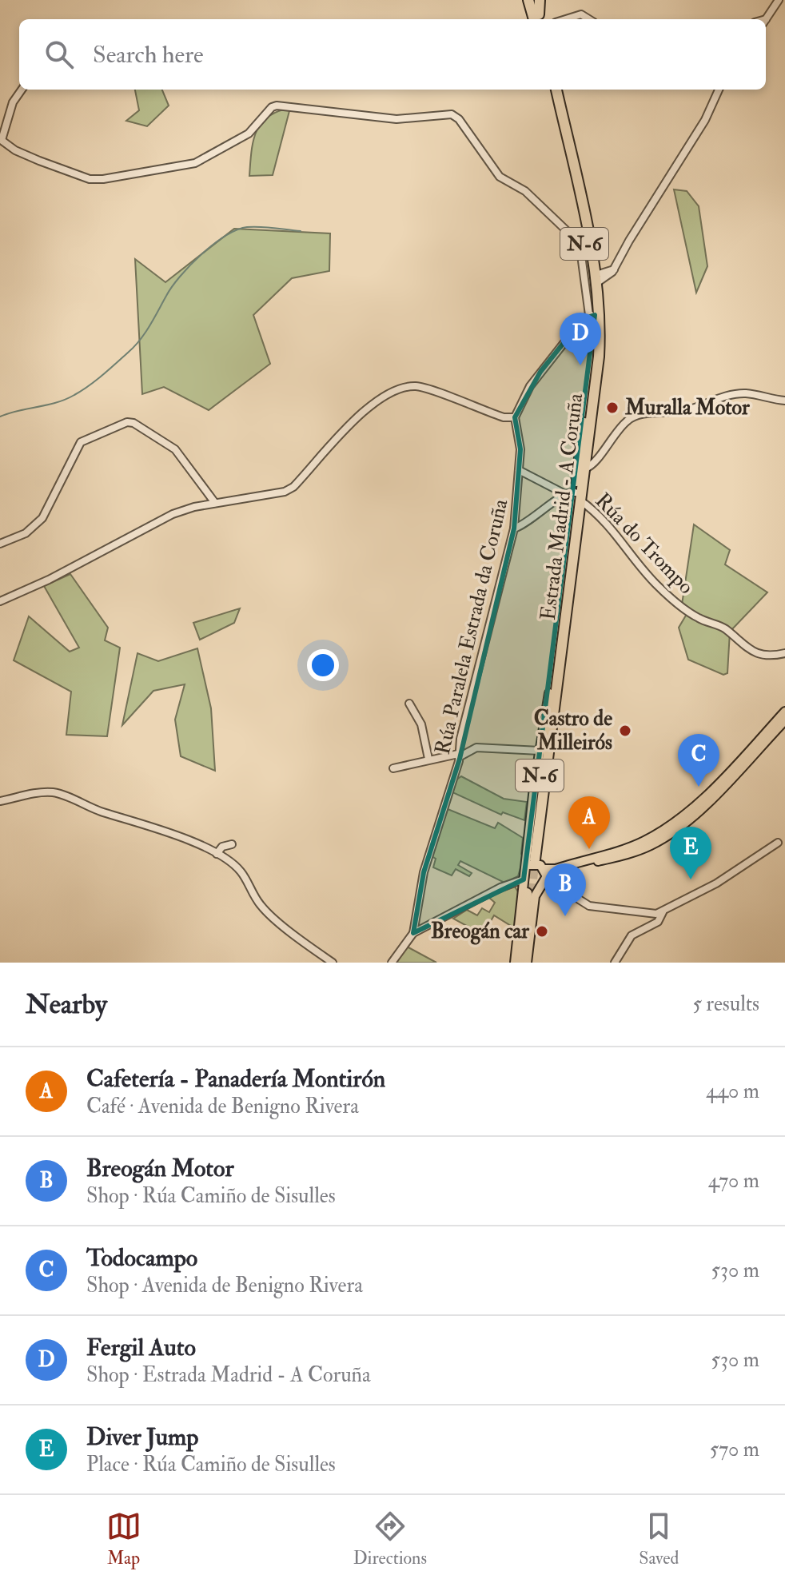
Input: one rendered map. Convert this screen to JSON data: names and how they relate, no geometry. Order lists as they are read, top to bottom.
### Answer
{
  "streets": {
    "highway": ["N-6", "Estrada Madrid - A Coruña"],
    "street": ["Rúa do Trompo", "Rúa Paralela Estrada da Coruña"]
  },
  "crossings": [
    ["Estrada Madrid - A Coruña", "Rúa do Trompo"],
    ["Rúa do Trompo", "Rúa Paralela Estrada da Coruña"]
  ],
  "places": ["Muralla Motor", "Castro de Milleirós", "Breogán car"],
  "page": {
    "search": "Search here",
    "pins": [
      "D",
      "C",
      "A",
      "E",
      "B"
    ],
    "heading": ["Nearby", "5 results"],
    "list": [
      {
        "mark": "A",
        "name": "Cafetería - Panadería Montirón",
        "note": "Café · Avenida de Benigno Rivera",
        "value": "440 m"
      },
      {
        "mark": "B",
        "name": "Breogán Motor",
        "note": "Shop · Rúa Camiño de Sisulles",
        "value": "470 m"
      },
      {
        "mark": "C",
        "name": "Todocampo",
        "note": "Shop · Avenida de Benigno Rivera",
        "value": "530 m"
      },
      {
        "mark": "D",
        "name": "Fergil Auto",
        "note": "Shop · Estrada Madrid - A Coruña",
        "value": "530 m"
      },
      {
        "mark": "E",
        "name": "Diver Jump",
        "note": "Place · Rúa Camiño de Sisulles",
        "value": "570 m"
      }
    ],
    "nav": ["Map", "Directions", "Saved"]
  }
}
